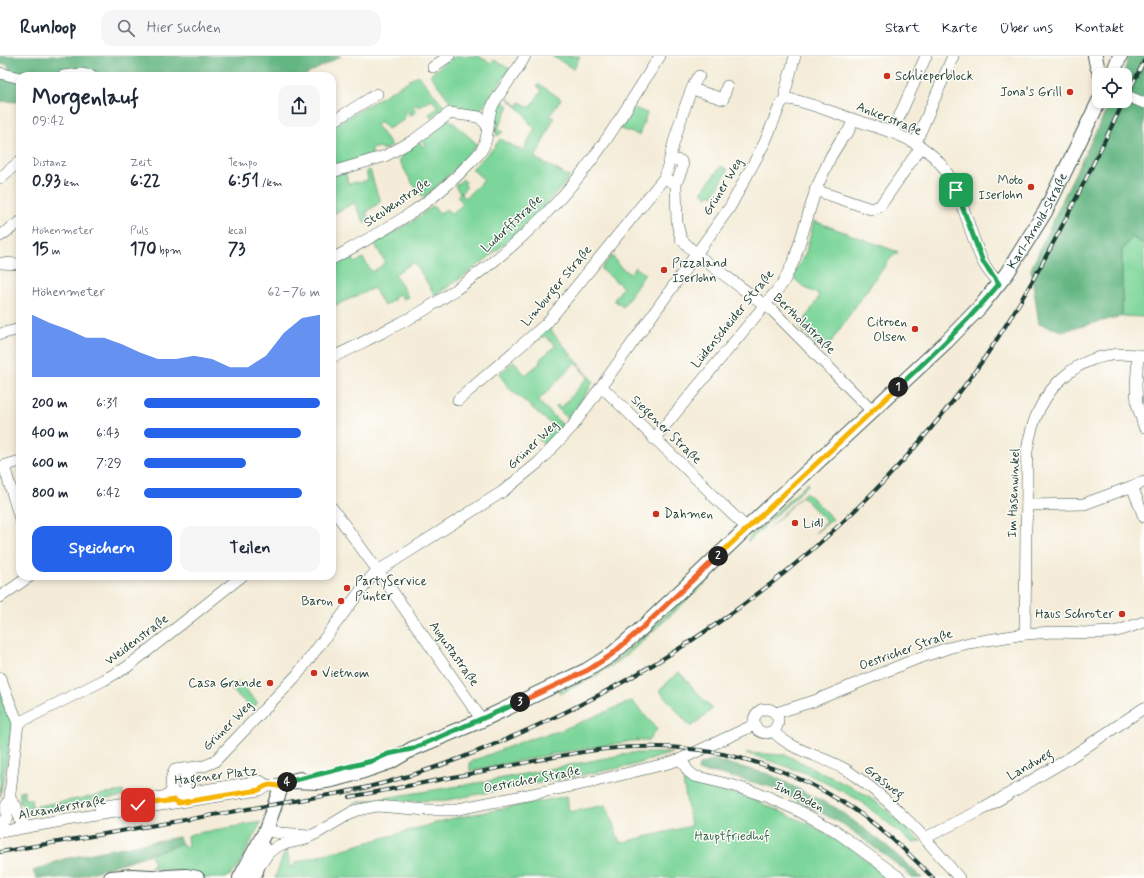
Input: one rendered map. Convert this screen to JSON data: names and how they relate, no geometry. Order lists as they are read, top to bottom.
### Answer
{
  "streets": {
    "main road": ["Karl-Arnold-Straße"],
    "street": [
      "Ankerstraße",
      "Grüner Weg",
      "Steubenstraße",
      "Ludorffstraße",
      "Limburger Straße",
      "Lüdenscheider Straße",
      "Bertholdstraße",
      "Siegener Straße",
      "Im Hasenwinkel",
      "Weidenstraße",
      "Oestricher Straße",
      "Augustastraße",
      "Landweg",
      "Hagener Platz",
      "Grasweg",
      "Im Boden",
      "Alexanderstraße"
    ]
  },
  "crossings": [
    ["Ankerstraße", "Grüner Weg"],
    ["Ankerstraße", "Karl-Arnold-Straße"],
    ["Ankerstraße", "Lüdenscheider Straße"],
    ["Grüner Weg", "Bertholdstraße"],
    ["Grüner Weg", "Siegener Straße"],
    ["Grüner Weg", "Augustastraße"],
    ["Grüner Weg", "Alexanderstraße"],
    ["Karl-Arnold-Straße", "Bertholdstraße"],
    ["Karl-Arnold-Straße", "Siegener Straße"],
    ["Karl-Arnold-Straße", "Augustastraße"],
    ["Karl-Arnold-Straße", "Hagener Platz"],
    ["Lüdenscheider Straße", "Bertholdstraße"],
    ["Lüdenscheider Straße", "Siegener Straße"],
    ["Im Hasenwinkel", "Oestricher Straße"],
    ["Oestricher Straße", "Grasweg"],
    ["Oestricher Straße", "Im Boden"],
    ["Landweg", "Grasweg"],
    ["Hagener Platz", "Alexanderstraße"]
  ],
  "parks": ["Hauptfriedhof"],
  "places": [
    "Schlieperblock",
    "Jona's Grill",
    "Moto Iserlohn",
    "Pizzaland Iserlohn",
    "Citroen Olsen",
    "Dahmen",
    "Lidl",
    "PartyService Pünter",
    "Baron",
    "Haus Schroter",
    "Vietnom",
    "Casa Grande"
  ],
  "page": {
    "header": "Runloop",
    "search": "Hier suchen",
    "nav": [
      "Start",
      "Karte",
      "Über uns",
      "Kontakt"
    ],
    "heading": ["Morgenlauf", "09:42"],
    "stats": [
      ["Distanz", "0.93 km"],
      ["Zeit", "6:22"],
      ["Tempo", "6:51 /km"],
      ["Höhenmeter", "15 m"],
      ["Puls", "170 bpm"],
      ["kcal", "73"]
    ],
    "chart": ["Höhenmeter", "62–76 m"],
    "pins": [
      "1",
      "2",
      "3",
      "4"
    ],
    "list": [
      {
        "name": "200 m",
        "note": "6:31"
      },
      {
        "name": "400 m",
        "note": "6:43"
      },
      {
        "name": "600 m",
        "note": "7:29"
      },
      {
        "name": "800 m",
        "note": "6:42"
      }
    ],
    "buttons": ["Speichern", "Teilen"]
  }
}
